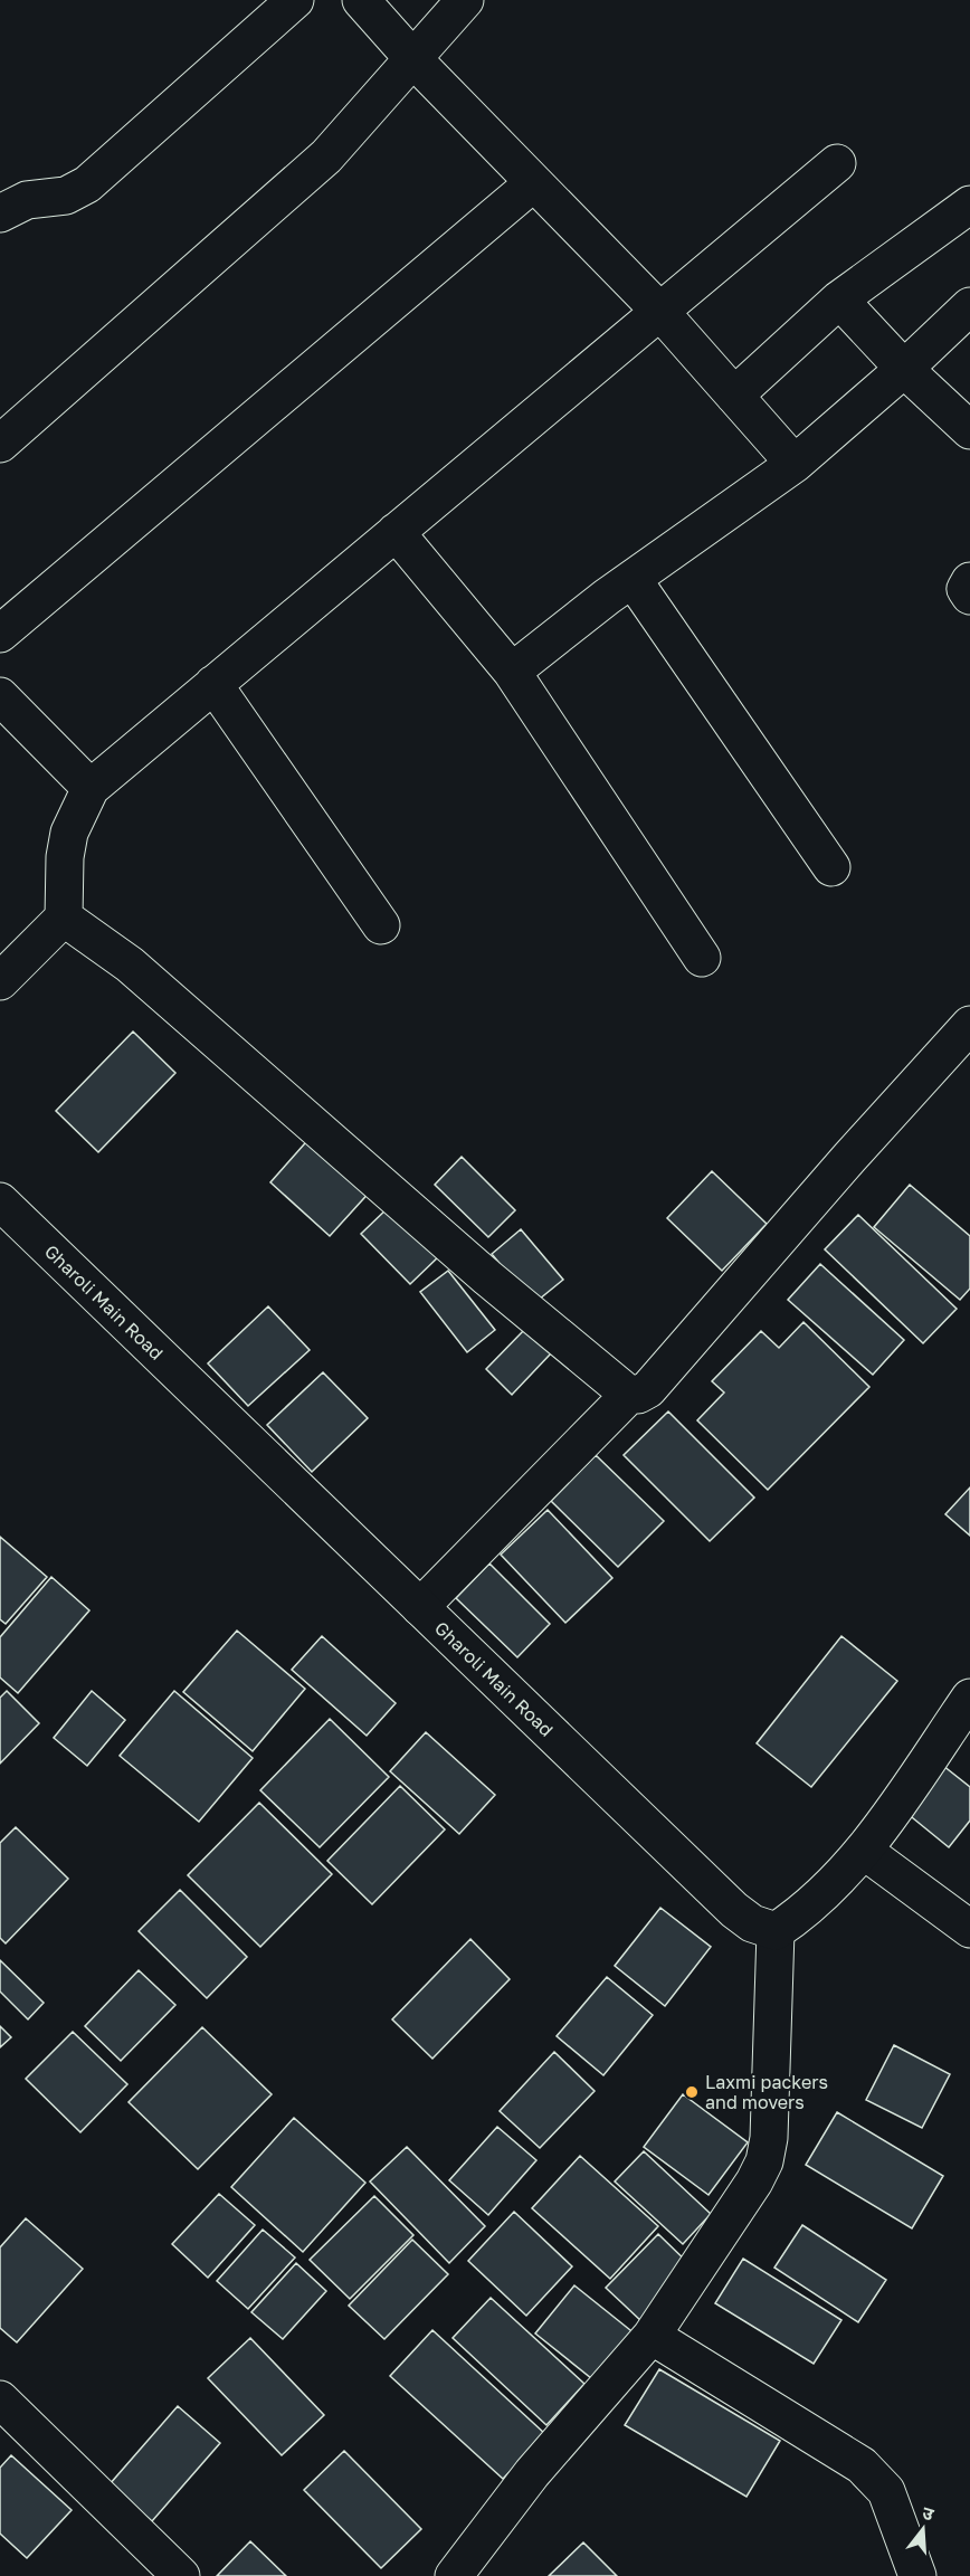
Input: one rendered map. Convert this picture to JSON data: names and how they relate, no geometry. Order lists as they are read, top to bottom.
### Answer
{
  "streets": {
    "street": ["Gharoli Main Road"]
  },
  "places": ["Laxmi packers and movers"],
  "north": "top"
}
